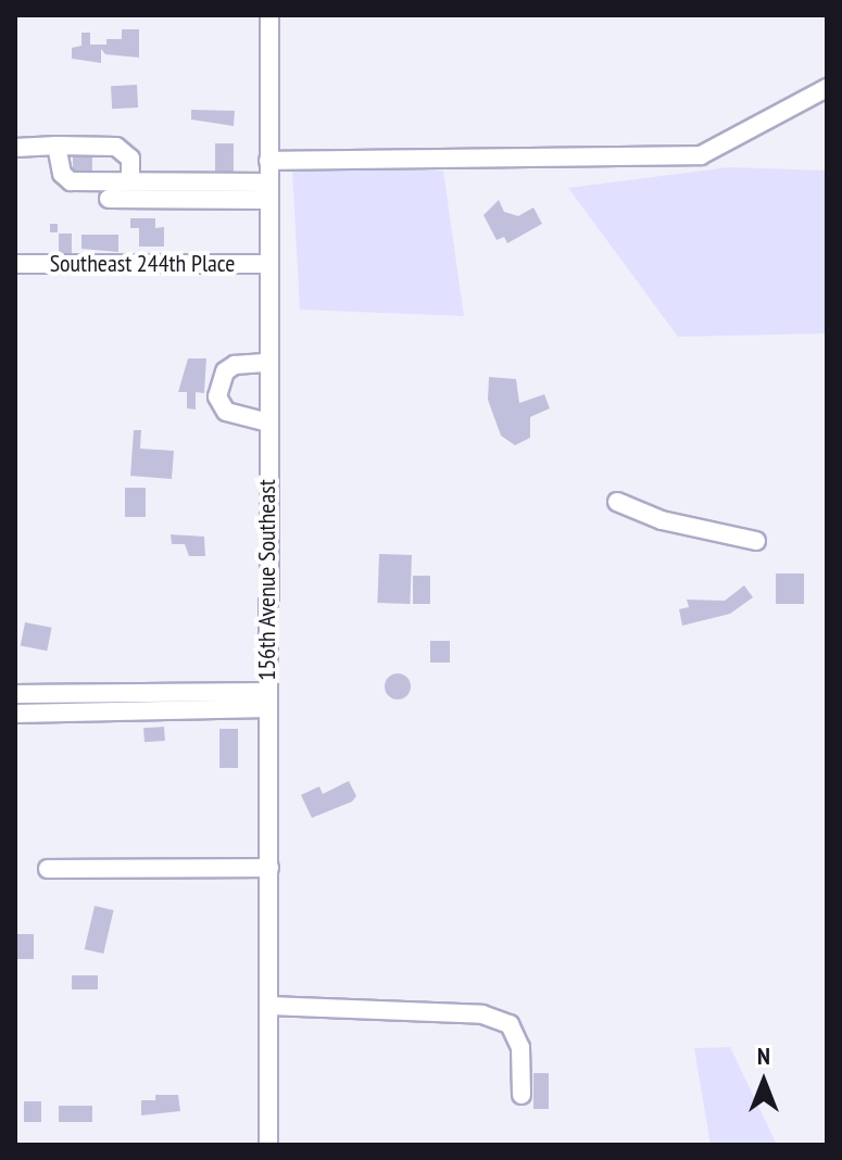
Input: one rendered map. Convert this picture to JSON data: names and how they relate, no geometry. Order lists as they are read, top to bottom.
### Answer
{
  "streets": {
    "street": ["Southeast 244th Place", "156th Avenue Southeast"]
  },
  "crossings": [
    ["Southeast 244th Place", "156th Avenue Southeast"]
  ],
  "north": "top"
}
